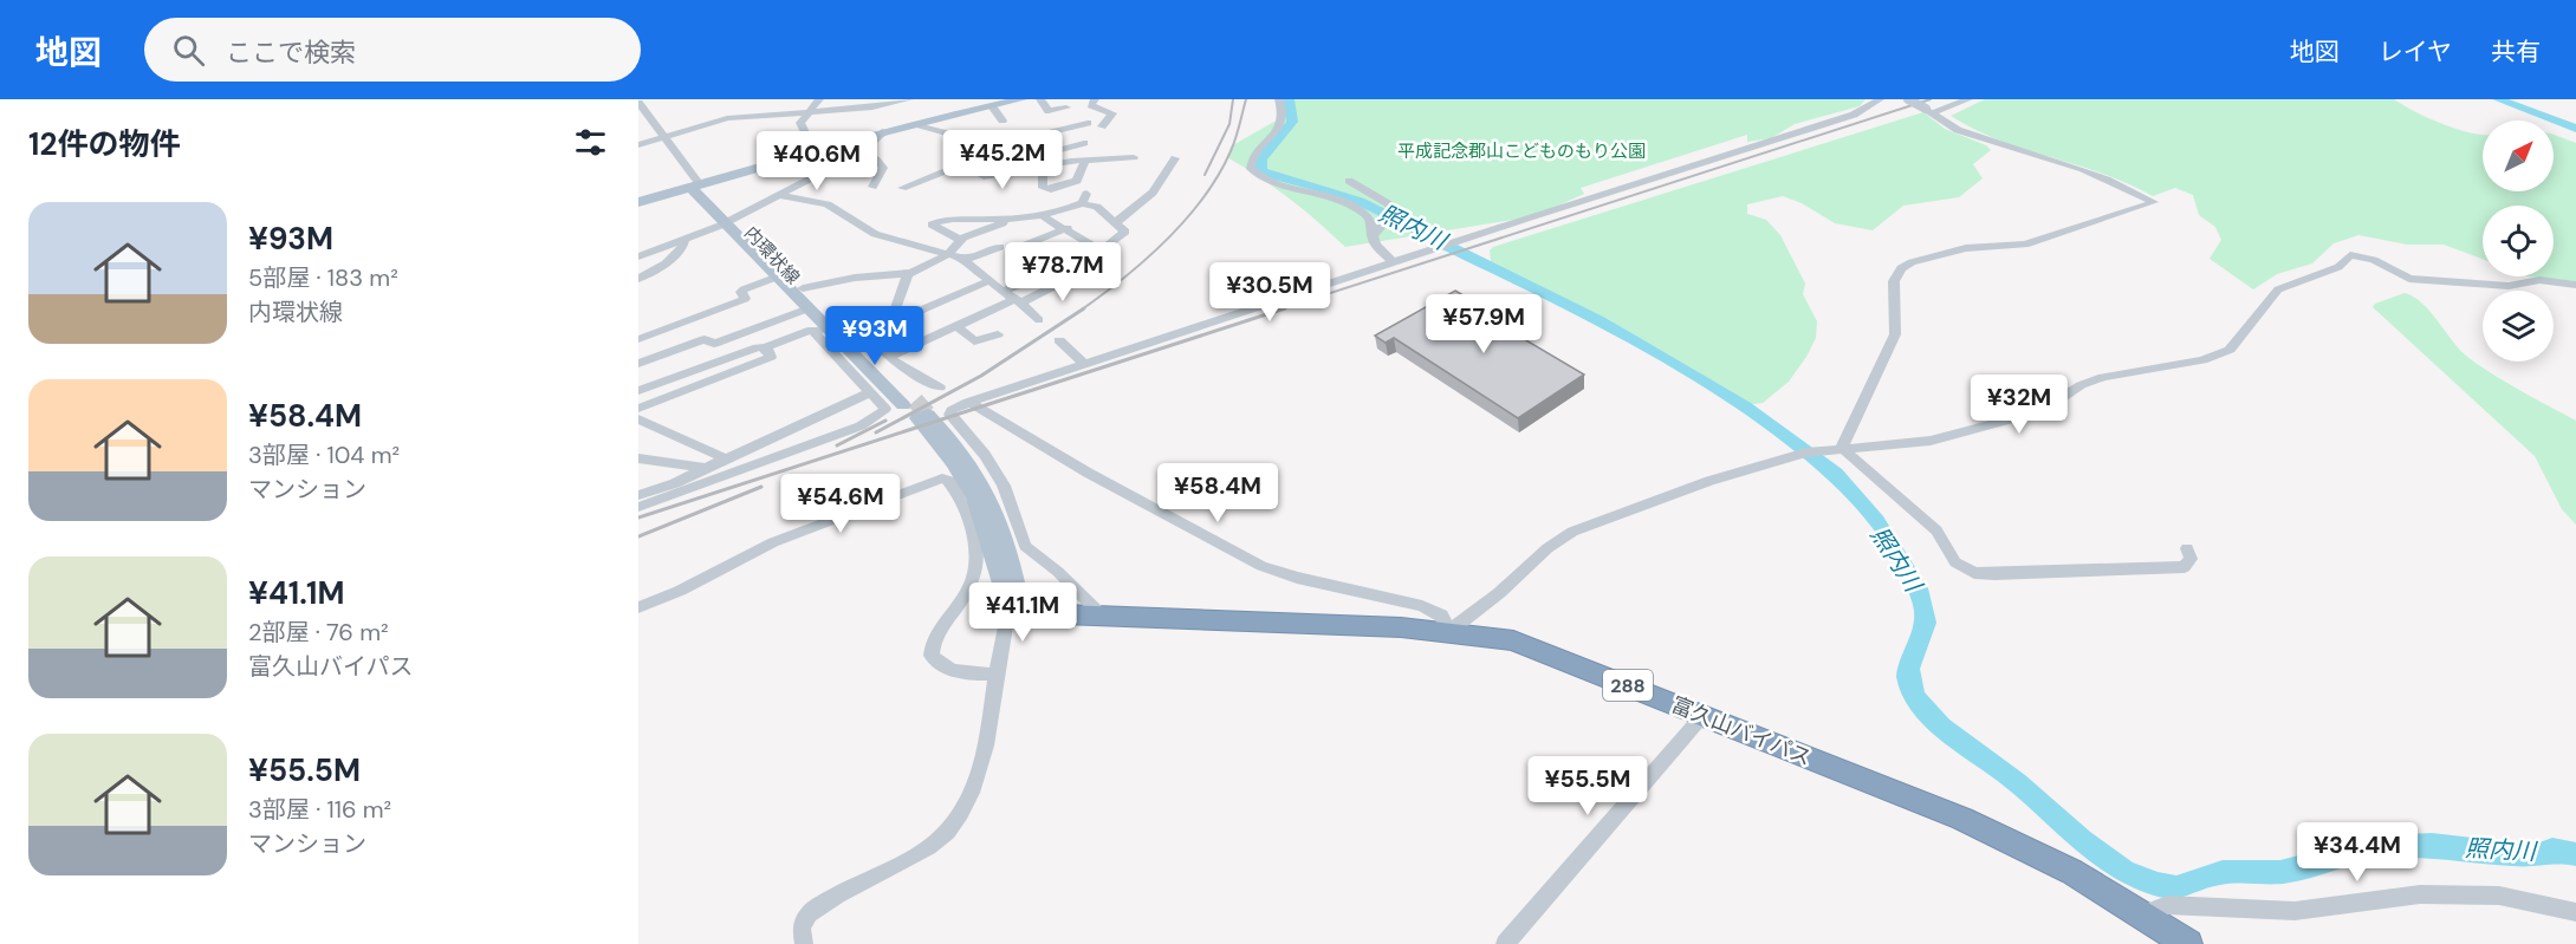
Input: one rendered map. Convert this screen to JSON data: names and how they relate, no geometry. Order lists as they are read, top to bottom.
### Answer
{
  "streets": {
    "highway": ["288", "富久山バイパス"],
    "main road": ["内環状線"]
  },
  "crossings": [
    ["内環状線", "富久山バイパス"]
  ],
  "water": ["照内川"],
  "parks": ["平成記念郡山こどものもり公園"],
  "north": "top right",
  "page": {
    "header": "地図",
    "search": "ここで検索",
    "nav": ["地図", "レイヤ", "共有"],
    "heading": "12件の物件",
    "price": [
      "¥45.2M",
      "¥40.6M",
      "¥78.7M",
      "¥30.5M",
      "¥57.9M",
      "¥93M",
      "¥32M",
      "¥58.4M",
      "¥54.6M",
      "¥41.1M",
      "¥55.5M",
      "¥34.4M"
    ],
    "list": [
      {
        "name": "¥93M",
        "note": "5部屋 · 183 m² · 内環状線"
      },
      {
        "name": "¥58.4M",
        "note": "3部屋 · 104 m² · マンション"
      },
      {
        "name": "¥41.1M",
        "note": "2部屋 · 76 m² · 富久山バイパス"
      },
      {
        "name": "¥55.5M",
        "note": "3部屋 · 116 m² · マンション"
      }
    ]
  }
}
